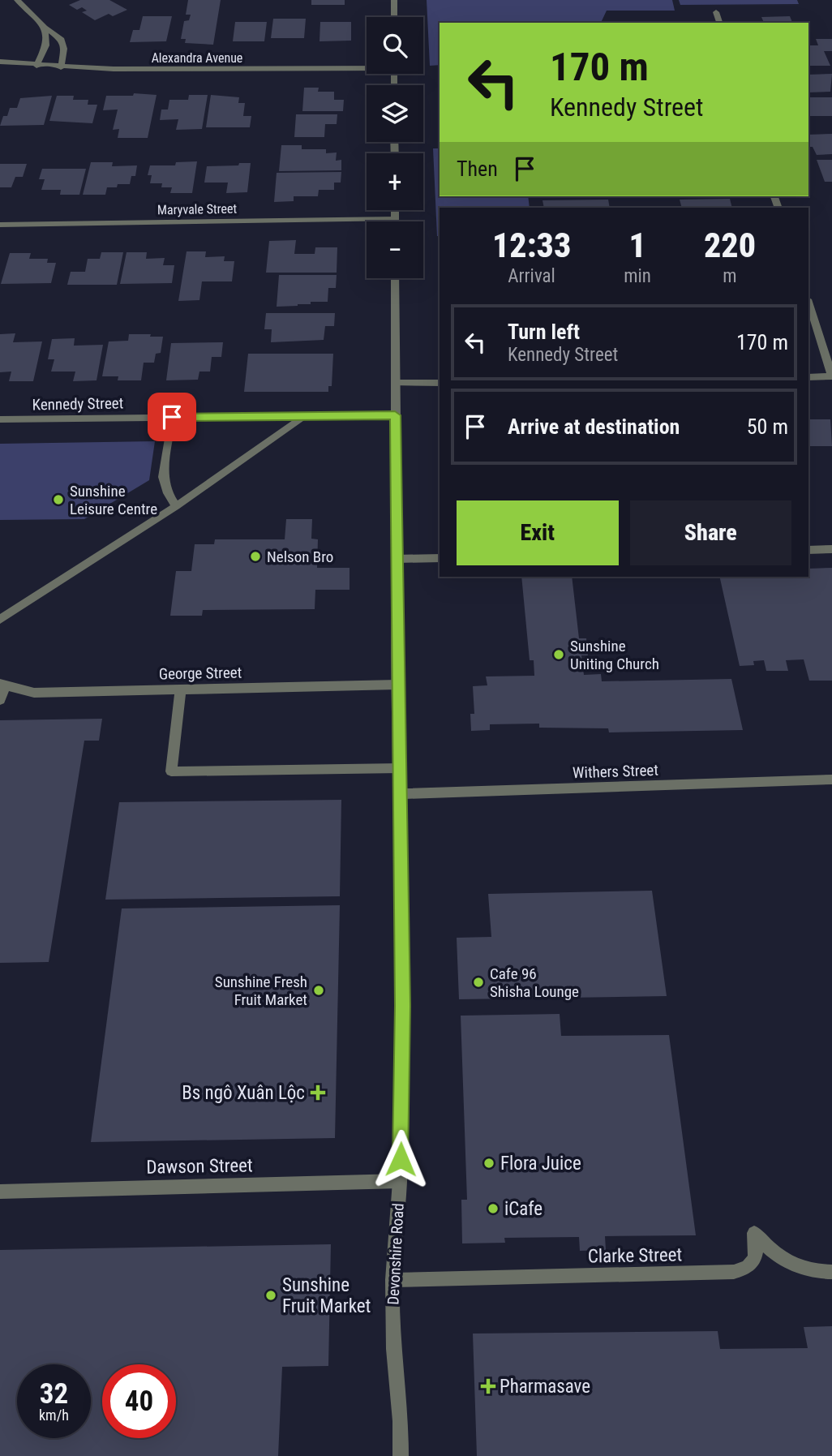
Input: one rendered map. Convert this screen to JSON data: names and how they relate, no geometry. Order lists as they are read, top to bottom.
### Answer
{
  "streets": {
    "street": [
      "Alexandra Avenue",
      "Maryvale Street",
      "Kennedy Street",
      "George Street",
      "Withers Street",
      "Dawson Street",
      "Devonshire Road",
      "Clarke Street"
    ]
  },
  "crossings": [
    ["Kennedy Street", "Devonshire Road"],
    ["George Street", "Devonshire Road"],
    ["Withers Street", "Devonshire Road"],
    ["Dawson Street", "Devonshire Road"],
    ["Devonshire Road", "Clarke Street"]
  ],
  "places": {
    "other": [
      "Sunshine Leisure Centre",
      "Nelson Bro",
      "Sunshine Uniting Church",
      "Cafe 96 Shisha Lounge",
      "Sunshine Fresh Fruit Market",
      "Flora Juice",
      "iCafe",
      "Sunshine Fruit Market"
    ],
    "health": ["Bs ngô Xuân Lộc", "Pharmasave"]
  },
  "page": {
    "map_buttons": ["+", "−"],
    "turn": ["170 m", "Kennedy Street"],
    "then": "Then",
    "eta": [
      "12:33",
      "Arrival",
      "1",
      "min",
      "220",
      "m"
    ],
    "list": [
      {
        "name": "Turn left",
        "note": "Kennedy Street",
        "value": "170 m"
      },
      {
        "name": "Arrive at destination",
        "value": "50 m"
      }
    ],
    "buttons": ["Exit", "Share"],
    "speed": "32 km/h",
    "limit": "40"
  }
}
